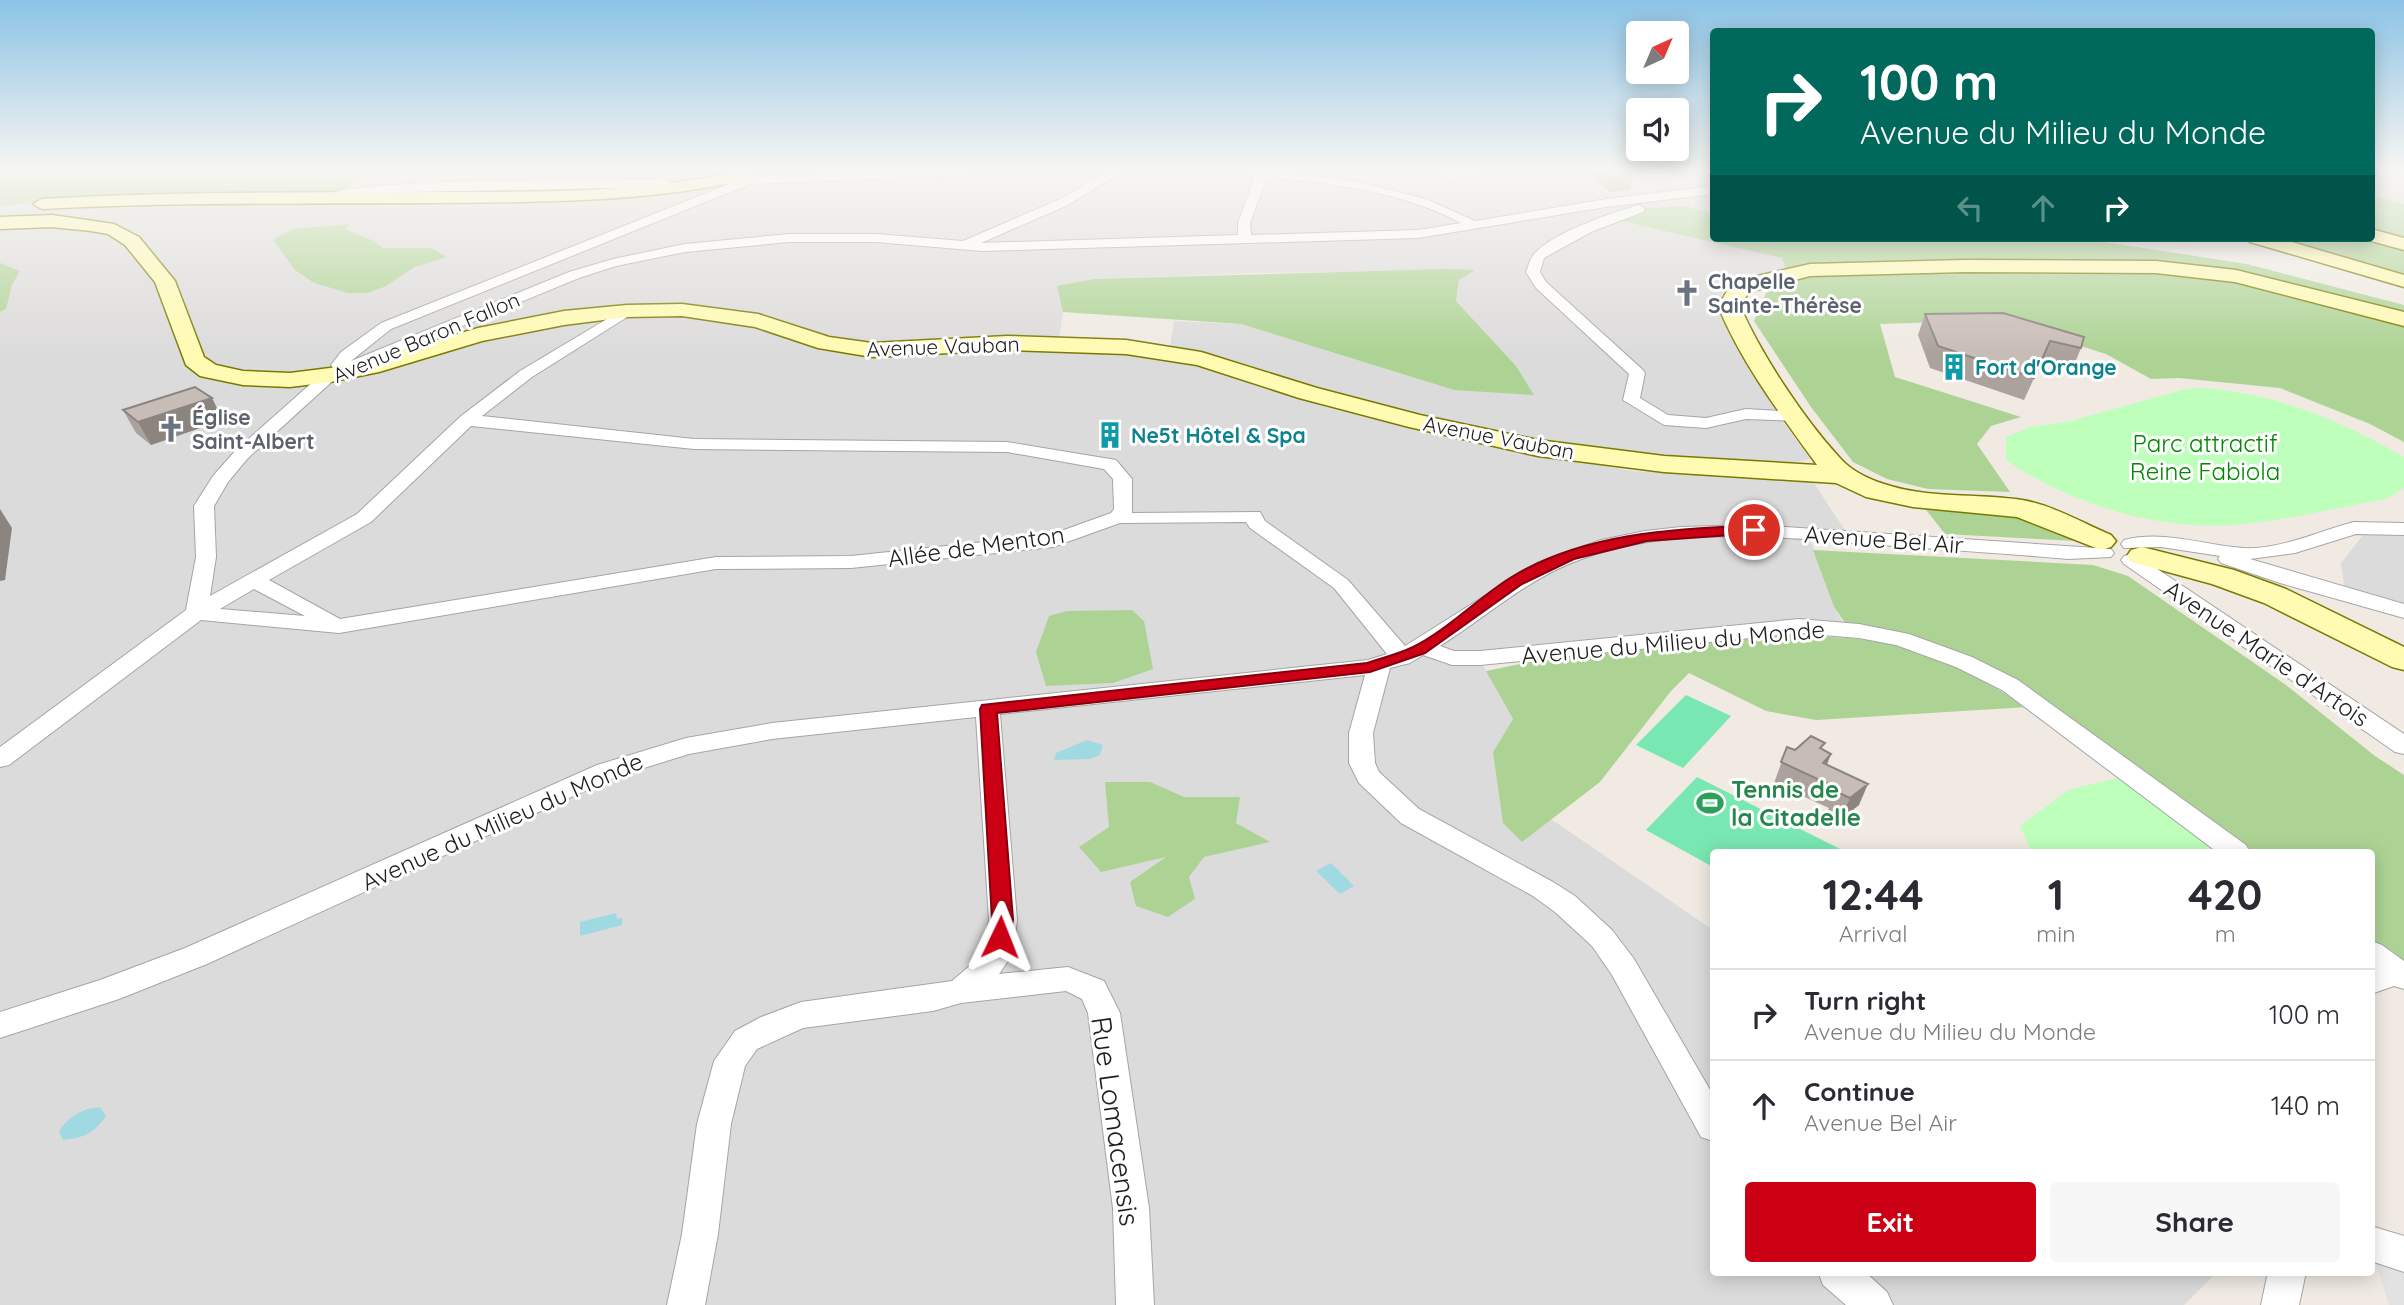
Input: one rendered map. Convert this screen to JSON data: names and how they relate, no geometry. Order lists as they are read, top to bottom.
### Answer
{
  "streets": {
    "main road": ["Avenue Vauban"],
    "street": [
      "Avenue Baron Fallon",
      "Avenue Bel Air",
      "Allée de Menton",
      "Avenue du Milieu du Monde",
      "Avenue Marie d'Artois",
      "Rue Lomacensis"
    ]
  },
  "crossings": [
    ["Avenue Baron Fallon", "Avenue Vauban"],
    ["Avenue Baron Fallon", "Allée de Menton"],
    ["Avenue Bel Air", "Avenue du Milieu du Monde"],
    ["Avenue Bel Air", "Avenue Marie d'Artois"]
  ],
  "parks": ["Parc attractif Reine Fabiola"],
  "places": {
    "church": ["Chapelle Sainte-Thérèse", "Église Saint-Albert"],
    "building": ["Fort d'Orange", "Ne5t Hôtel & Spa"],
    "sports": ["Tennis de la Citadelle"]
  },
  "north": "top right",
  "page": {
    "turn": ["100 m", "Avenue du Milieu du Monde"],
    "eta": [
      "12:44",
      "Arrival",
      "1",
      "min",
      "420",
      "m"
    ],
    "list": [
      {
        "name": "Turn right",
        "note": "Avenue du Milieu du Monde",
        "value": "100 m"
      },
      {
        "name": "Continue",
        "note": "Avenue Bel Air",
        "value": "140 m"
      }
    ],
    "buttons": ["Exit", "Share"]
  }
}
